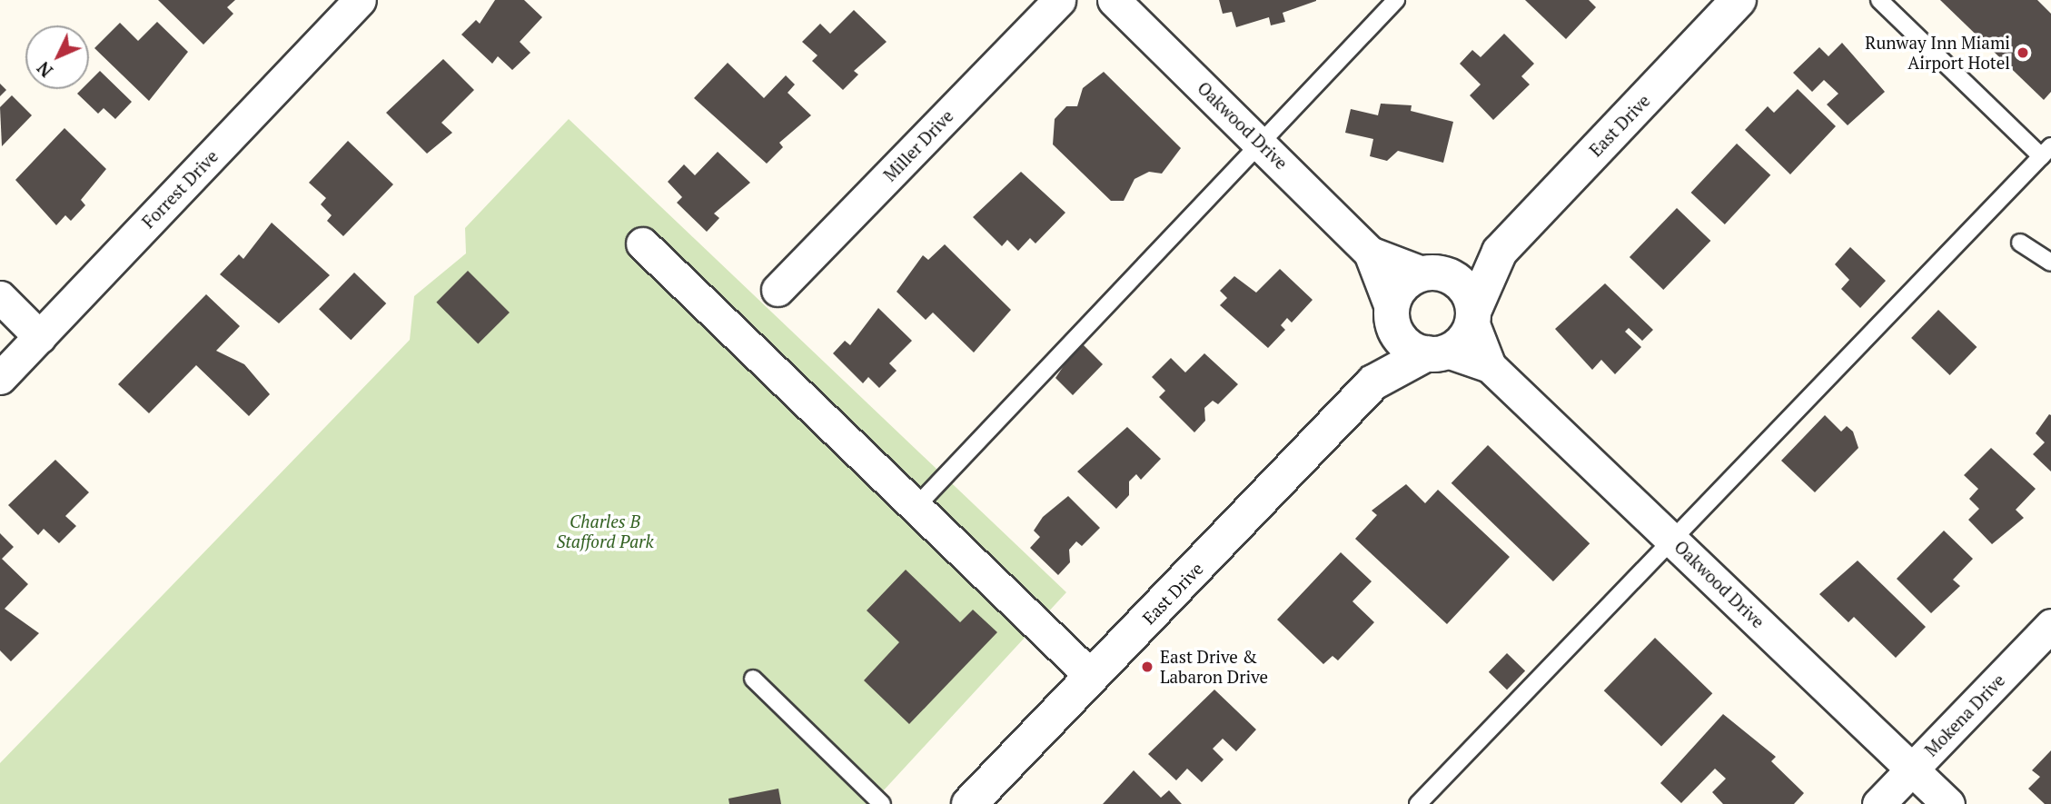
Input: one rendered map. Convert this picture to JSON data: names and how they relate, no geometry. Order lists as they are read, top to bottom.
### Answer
{
  "streets": {
    "street": [
      "Oakwood Drive",
      "East Drive",
      "Miller Drive",
      "Forrest Drive",
      "Mokena Drive"
    ]
  },
  "crossings": [
    ["Oakwood Drive", "East Drive"],
    ["Oakwood Drive", "Mokena Drive"]
  ],
  "parks": ["Charles B Stafford Park"],
  "places": ["Runway Inn Miami Airport Hotel", "East Drive & Labaron Drive"],
  "north": "bottom left"
}
